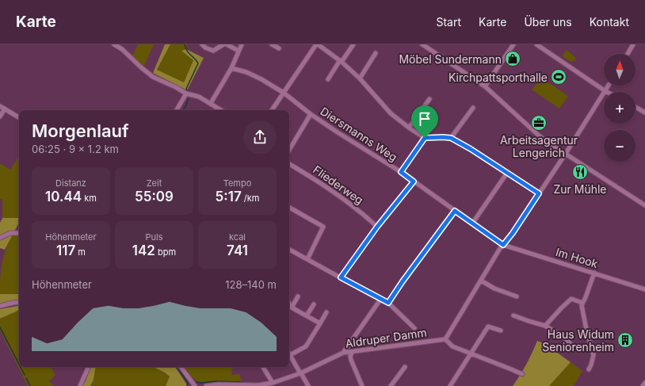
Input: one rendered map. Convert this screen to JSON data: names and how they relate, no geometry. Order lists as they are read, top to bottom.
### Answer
{
  "streets": {
    "street": [
      "Diersmanns Weg",
      "Fliederweg",
      "Im Hook",
      "Aldruper Damm"
    ]
  },
  "crossings": [
    ["Diersmanns Weg", "Im Hook"]
  ],
  "places": {
    "shop": ["Möbel Sundermann"],
    "sports": ["Kirchpattsporthalle"],
    "office": ["Arbeitsagentur Lengerich"],
    "restaurant": ["Zur Mühle"],
    "building": ["Haus Widum Seniorenheim"]
  },
  "north": "top",
  "page": {
    "header": "Karte",
    "nav": [
      "Start",
      "Karte",
      "Über uns",
      "Kontakt"
    ],
    "map_buttons": ["+", "−"],
    "heading": ["Morgenlauf", "06:25 · 9 × 1.2 km"],
    "stats": [
      ["Distanz", "10.44 km"],
      ["Zeit", "55:09"],
      ["Tempo", "5:17 /km"],
      ["Höhenmeter", "117 m"],
      ["Puls", "142 bpm"],
      ["kcal", "741"]
    ],
    "chart": ["Höhenmeter", "128–140 m"]
  }
}
